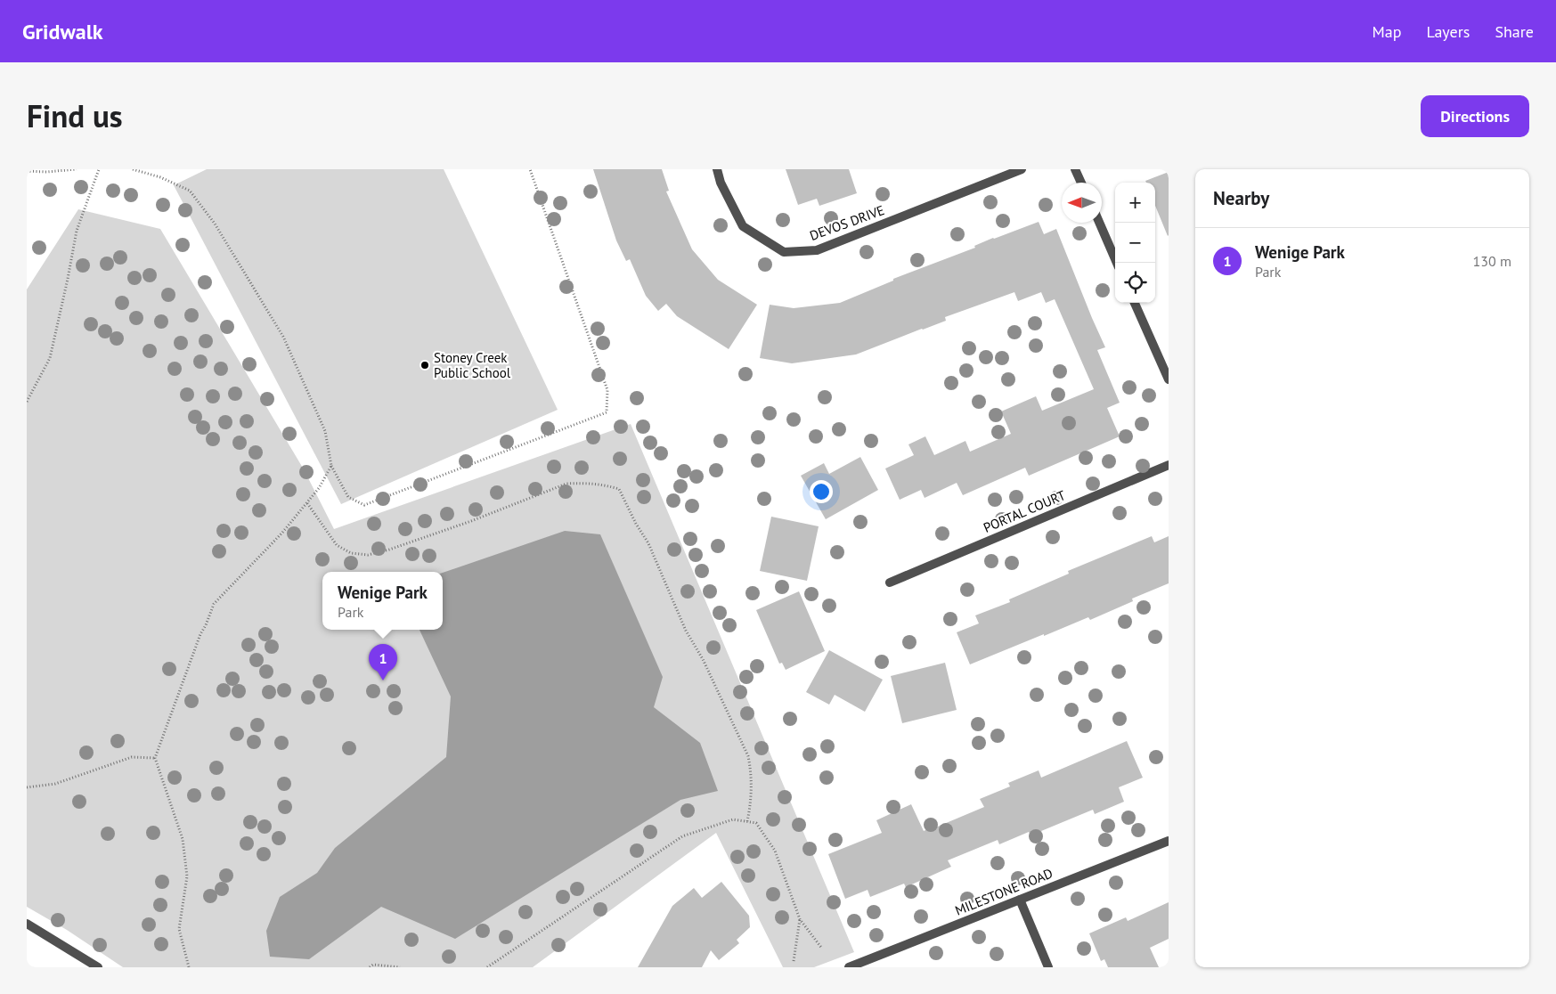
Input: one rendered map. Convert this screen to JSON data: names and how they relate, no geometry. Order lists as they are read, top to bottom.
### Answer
{
  "streets": {
    "street": ["DEVOS DRIVE", "PORTAL COURT", "MILESTONE ROAD"]
  },
  "places": ["Stoney Creek Public School"],
  "north": "left",
  "page": {
    "header": "Gridwalk",
    "nav": ["Map", "Layers", "Share"],
    "title": "Find us",
    "buttons": "Directions",
    "heading": "Nearby",
    "map_buttons": ["+", "−"],
    "list": [
      {
        "mark": "1",
        "name": "Wenige Park",
        "note": "Park",
        "value": "130 m"
      }
    ],
    "popup": ["Wenige Park", "Park"],
    "pins": "1"
  }
}
